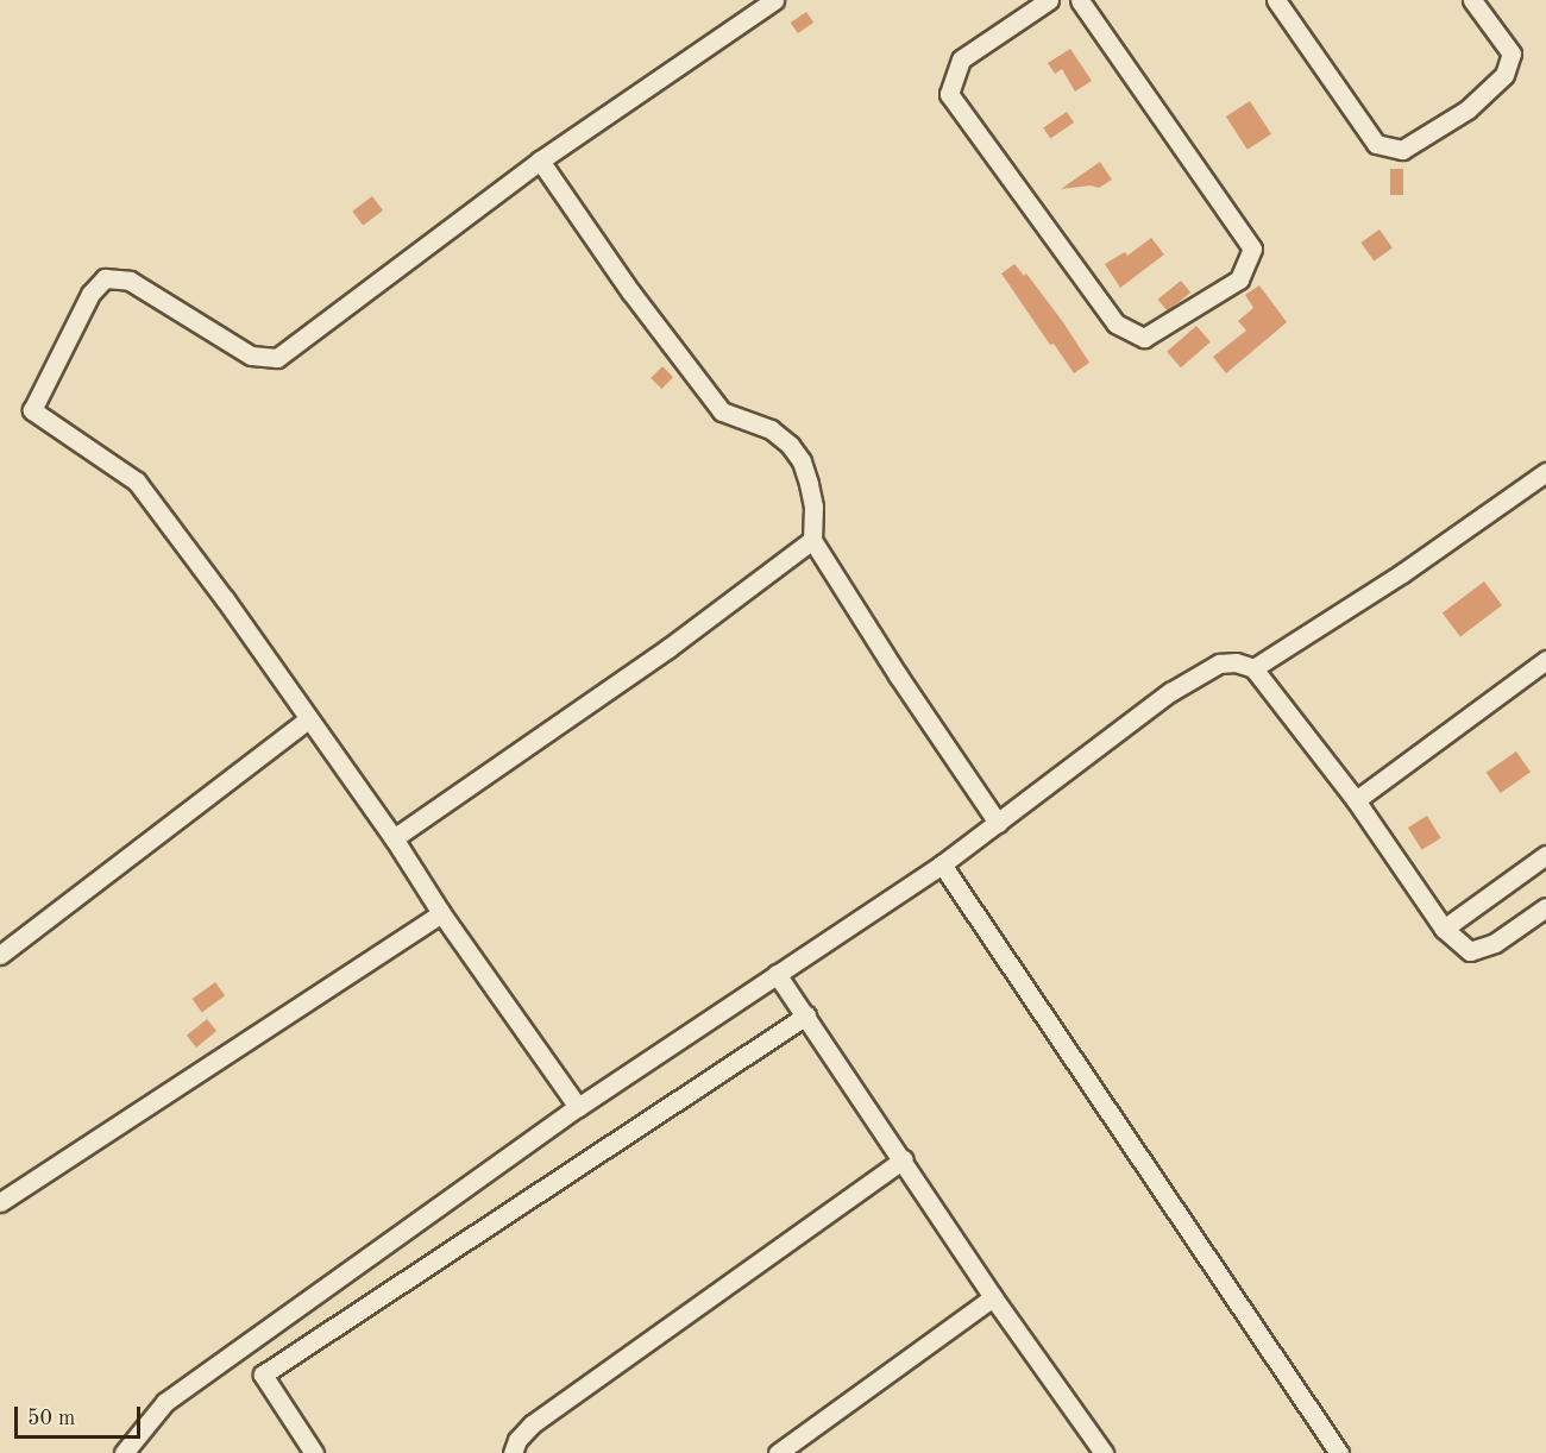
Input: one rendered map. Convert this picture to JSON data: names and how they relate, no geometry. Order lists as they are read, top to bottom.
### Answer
{
  "scale_bar": "50 m"
}
